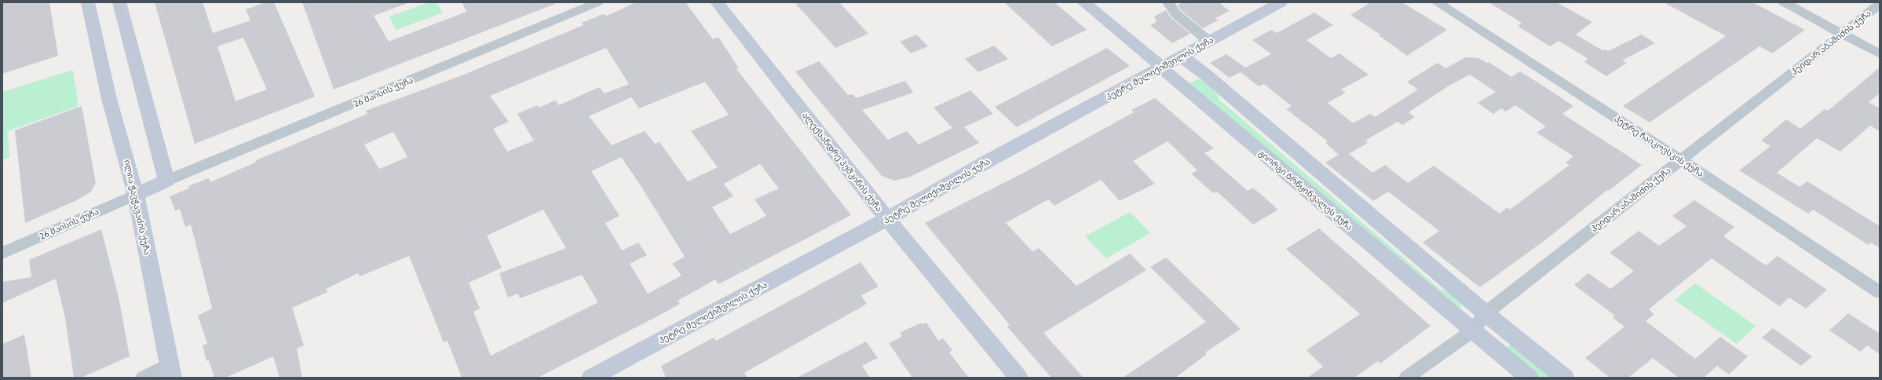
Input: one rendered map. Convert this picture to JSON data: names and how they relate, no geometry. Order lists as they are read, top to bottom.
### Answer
{
  "streets": {
    "street": [
      "ჰეიდარ აბაშიძის ქუჩა",
      "პეტრე მელიქიშვილის ქუჩა",
      "26 მაისის ქუჩა",
      "პეტრე ჩაიკოვსკის ქუჩა",
      "ალექსანდრე პუშკინის ქუჩა",
      "გიორგი ბრწყინვალეს ქუჩა",
      "ილია ჭავჭავაძის ქუჩა"
    ]
  },
  "crossings": [
    ["ჰეიდარ აბაშიძის ქუჩა", "პეტრე ჩაიკოვსკის ქუჩა"],
    ["ჰეიდარ აბაშიძის ქუჩა", "გიორგი ბრწყინვალეს ქუჩა"],
    ["პეტრე მელიქიშვილის ქუჩა", "ალექსანდრე პუშკინის ქუჩა"],
    ["პეტრე მელიქიშვილის ქუჩა", "გიორგი ბრწყინვალეს ქუჩა"],
    ["26 მაისის ქუჩა", "ილია ჭავჭავაძის ქუჩა"]
  ]
}
